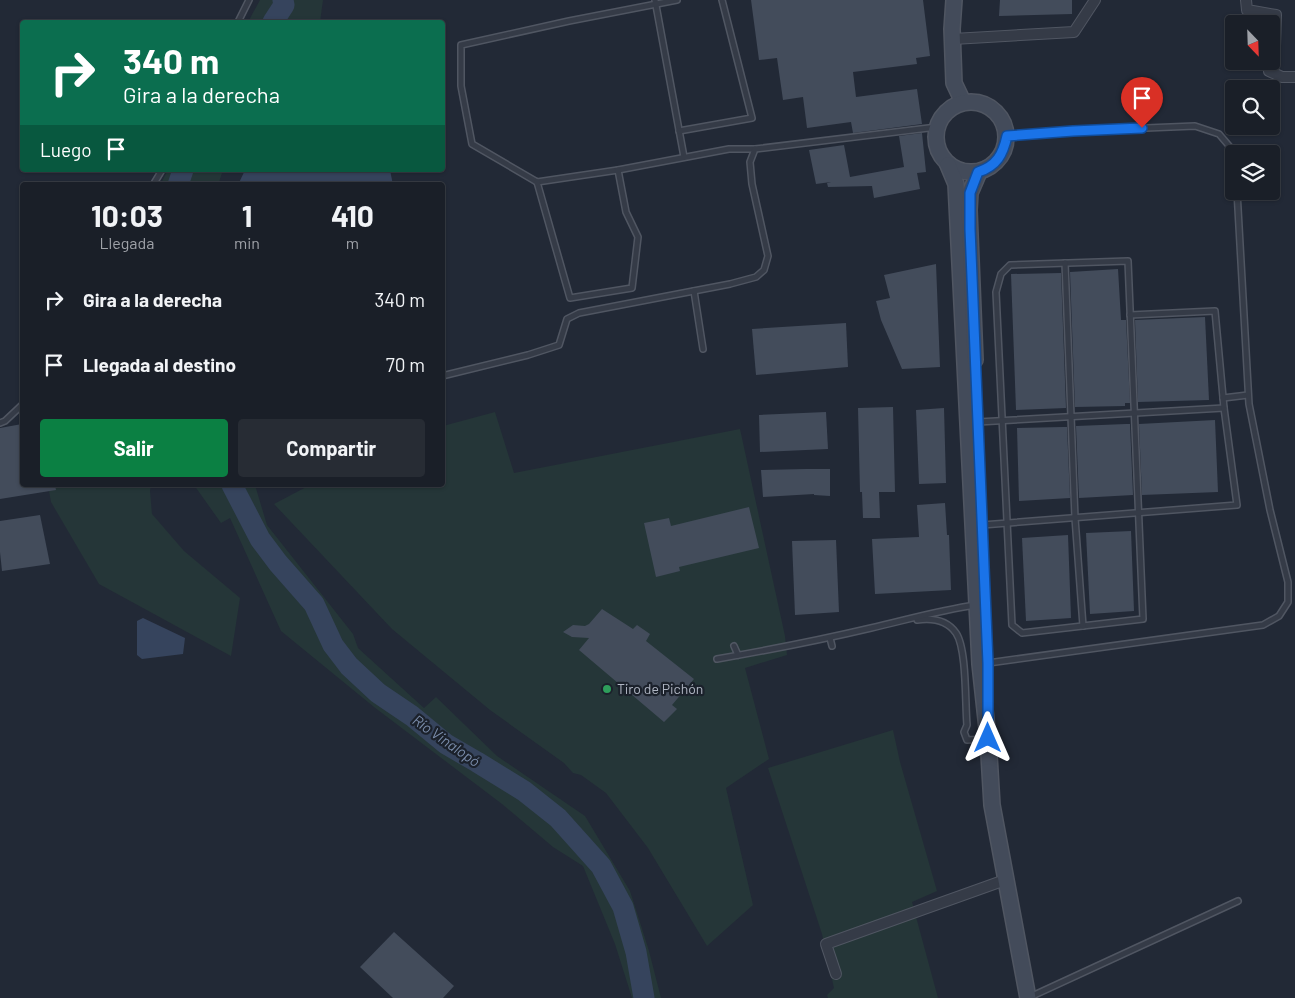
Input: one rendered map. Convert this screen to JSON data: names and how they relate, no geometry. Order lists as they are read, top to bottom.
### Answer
{
  "water": ["Río Vinalopó"],
  "places": ["Tiro de Pichón"],
  "north": "bottom right",
  "page": {
    "turn": ["340 m", "Gira a la derecha"],
    "then": "Luego",
    "eta": [
      "10:03",
      "Llegada",
      "1",
      "min",
      "410",
      "m"
    ],
    "list": [
      {
        "name": "Gira a la derecha",
        "value": "340 m"
      },
      {
        "name": "Llegada al destino",
        "value": "70 m"
      }
    ],
    "buttons": ["Salir", "Compartir"]
  }
}
